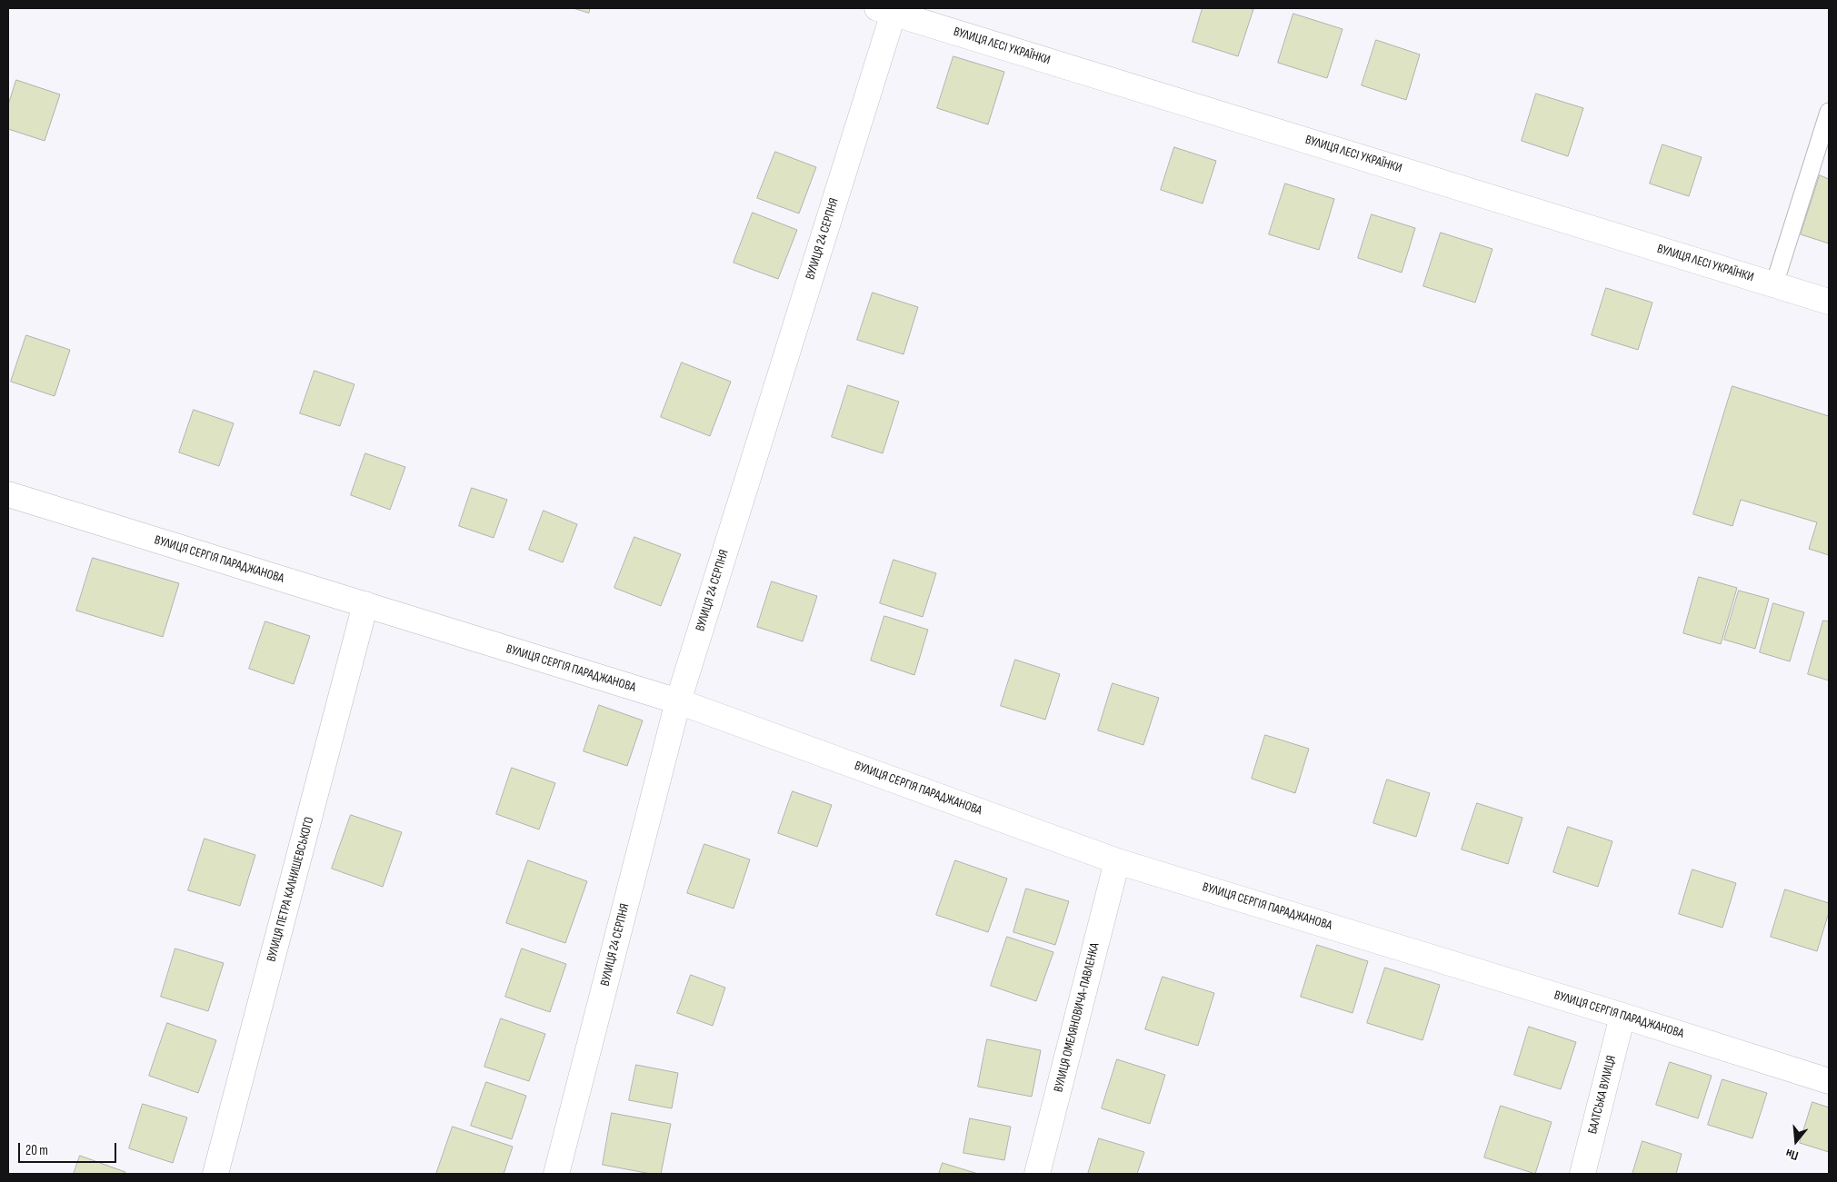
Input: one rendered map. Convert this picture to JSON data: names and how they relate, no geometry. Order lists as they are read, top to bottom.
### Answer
{
  "streets": {
    "street": [
      "ВУЛИЦЯ ЛЕСІ УКРАЇНКИ",
      "ВУЛИЦЯ 24 СЕРПНЯ",
      "ВУЛИЦЯ СЕРГІЯ ПАРАДЖАНОВА",
      "ВУЛИЦЯ ПЕТРА КАЛНИШЕВСЬКОГО",
      "ВУЛИЦЯ ОМЕЛЯНОВИЧА-ПАВЛЕНКА",
      "БАЛТСЬКА ВУЛИЦЯ"
    ]
  },
  "crossings": [
    ["ВУЛИЦЯ ЛЕСІ УКРАЇНКИ", "ВУЛИЦЯ 24 СЕРПНЯ"],
    ["ВУЛИЦЯ 24 СЕРПНЯ", "ВУЛИЦЯ СЕРГІЯ ПАРАДЖАНОВА"],
    ["ВУЛИЦЯ СЕРГІЯ ПАРАДЖАНОВА", "ВУЛИЦЯ ПЕТРА КАЛНИШЕВСЬКОГО"],
    ["ВУЛИЦЯ СЕРГІЯ ПАРАДЖАНОВА", "ВУЛИЦЯ ОМЕЛЯНОВИЧА-ПАВЛЕНКА"],
    ["ВУЛИЦЯ СЕРГІЯ ПАРАДЖАНОВА", "БАЛТСЬКА ВУЛИЦЯ"]
  ],
  "scale_bar": "20 m",
  "north": "bottom"
}
